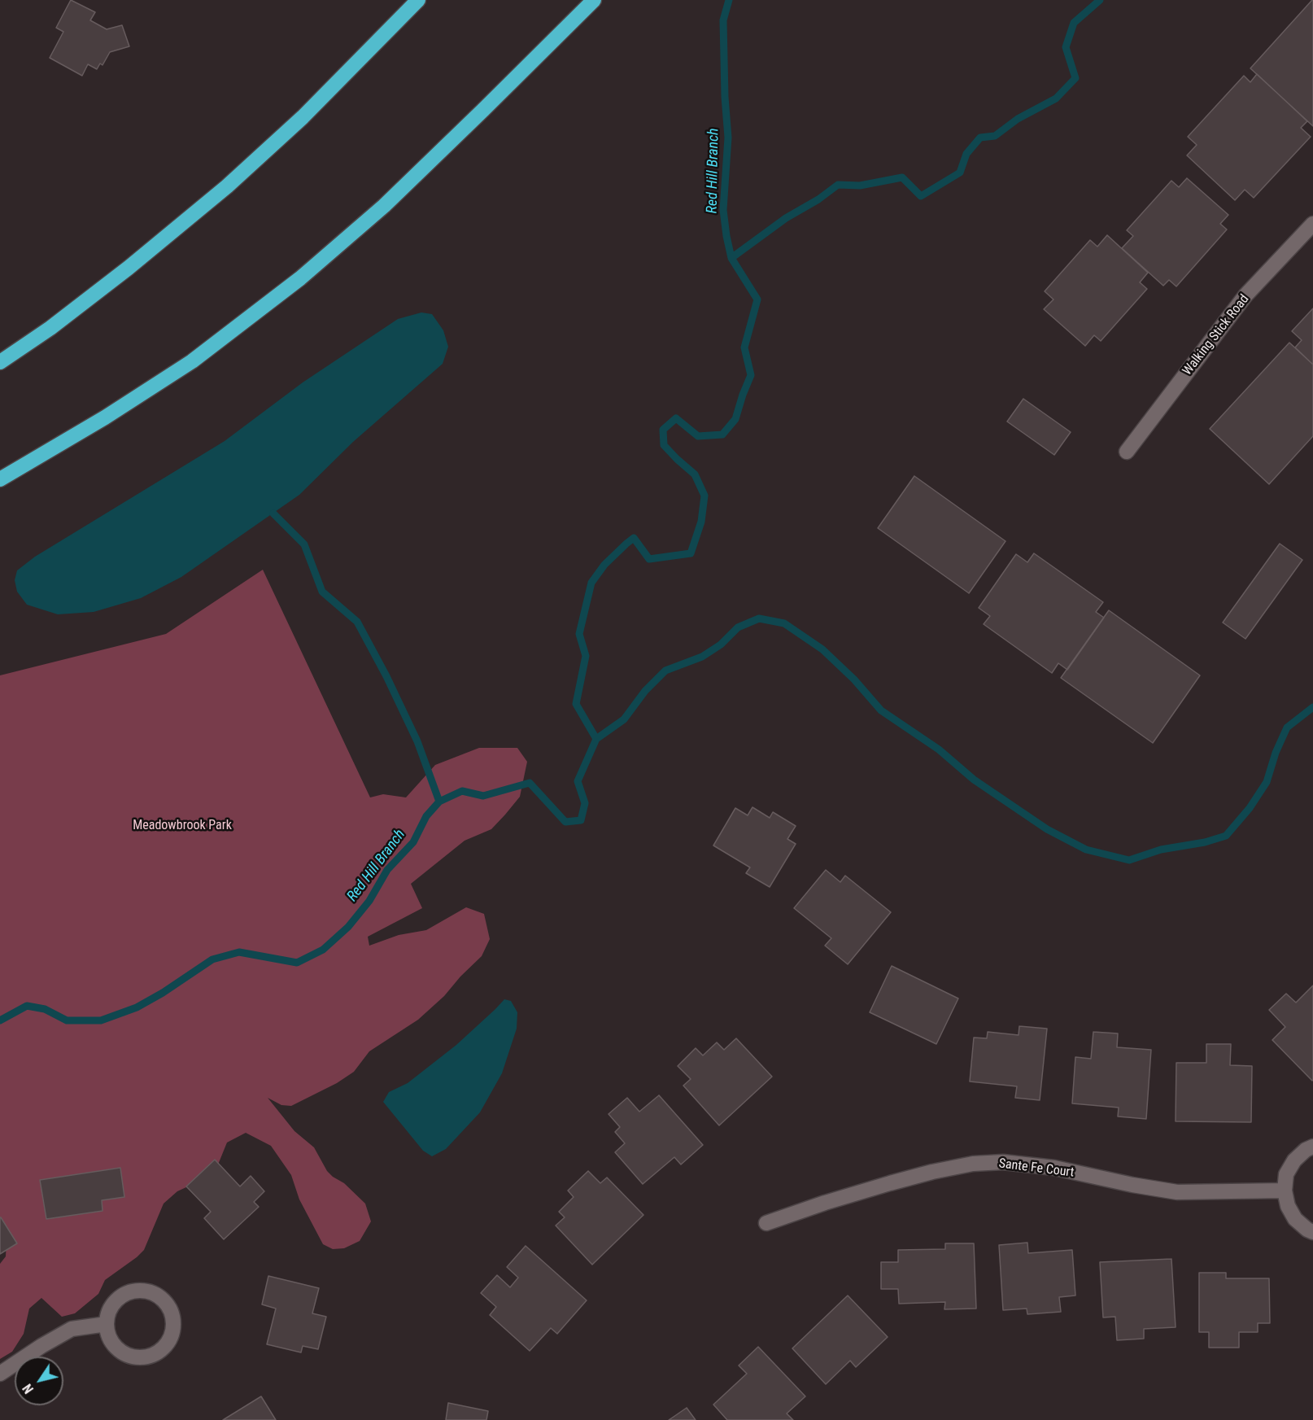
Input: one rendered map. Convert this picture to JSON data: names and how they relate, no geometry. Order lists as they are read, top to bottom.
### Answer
{
  "streets": {
    "street": ["Walking Stick Road", "Sante Fe Court"]
  },
  "water": ["Red Hill Branch"],
  "parks": ["Meadowbrook Park"],
  "north": "bottom left"
}
